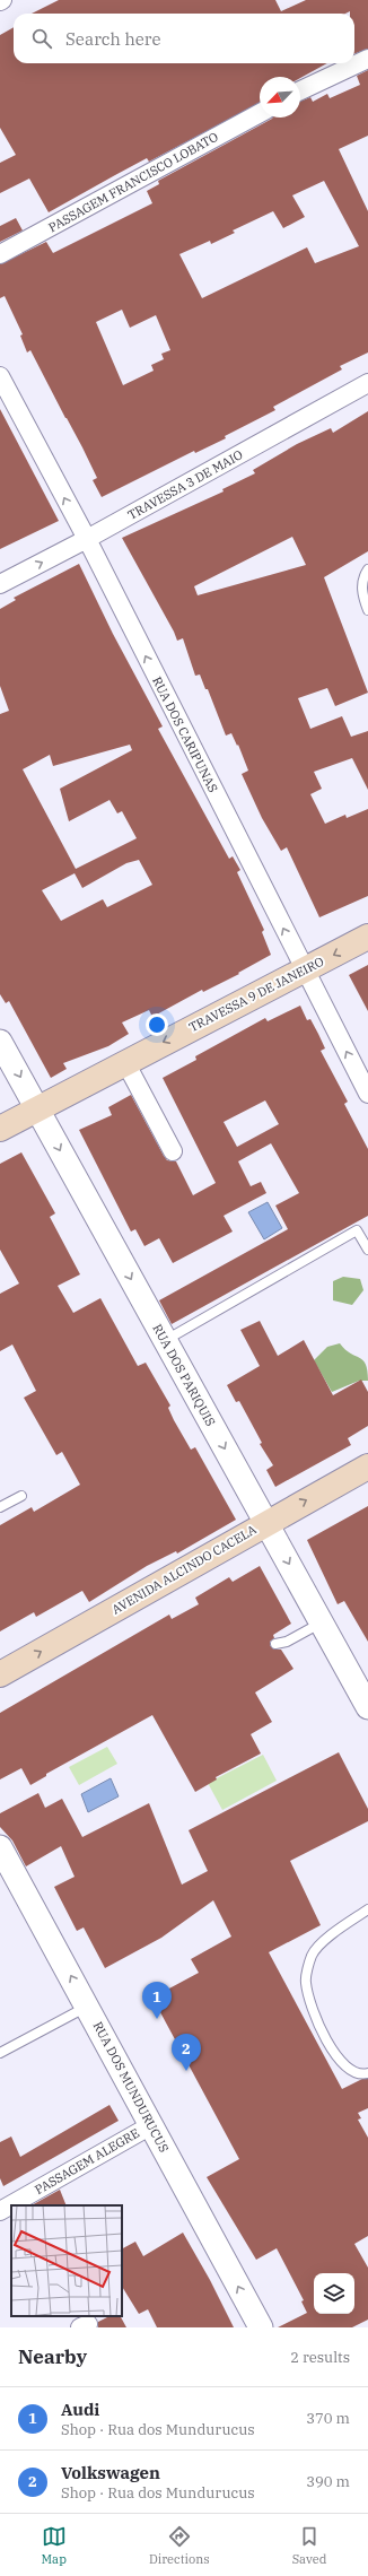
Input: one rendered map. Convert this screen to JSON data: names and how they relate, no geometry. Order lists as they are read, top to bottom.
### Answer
{
  "streets": {
    "main road": ["TRAVESSA 9 DE JANEIRO", "AVENIDA ALCINDO CACELA"],
    "street": [
      "PASSAGEM FRANCISCO LOBATO",
      "TRAVESSA 3 DE MAIO",
      "RUA DOS CARIPUNAS",
      "RUA DOS PARIQUIS",
      "RUA DOS MUNDURUCUS",
      "PASSAGEM ALEGRE"
    ]
  },
  "crossings": [
    ["TRAVESSA 3 DE MAIO", "RUA DOS CARIPUNAS"],
    ["RUA DOS CARIPUNAS", "TRAVESSA 9 DE JANEIRO"],
    ["TRAVESSA 9 DE JANEIRO", "RUA DOS PARIQUIS"],
    ["RUA DOS PARIQUIS", "AVENIDA ALCINDO CACELA"],
    ["RUA DOS MUNDURUCUS", "PASSAGEM ALEGRE"]
  ],
  "one_way": [
    "RUA DOS CARIPUNAS",
    "TRAVESSA 9 DE JANEIRO",
    "RUA DOS PARIQUIS",
    "AVENIDA ALCINDO CACELA",
    "RUA DOS MUNDURUCUS"
  ],
  "north": "bottom left",
  "page": {
    "search": "Search here",
    "pins": ["1", "2"],
    "heading": ["Nearby", "2 results"],
    "list": [
      {
        "mark": "1",
        "name": "Audi",
        "note": "Shop · Rua dos Mundurucus",
        "value": "370 m"
      },
      {
        "mark": "2",
        "name": "Volkswagen",
        "note": "Shop · Rua dos Mundurucus",
        "value": "390 m"
      }
    ],
    "nav": ["Map", "Directions", "Saved"]
  }
}
